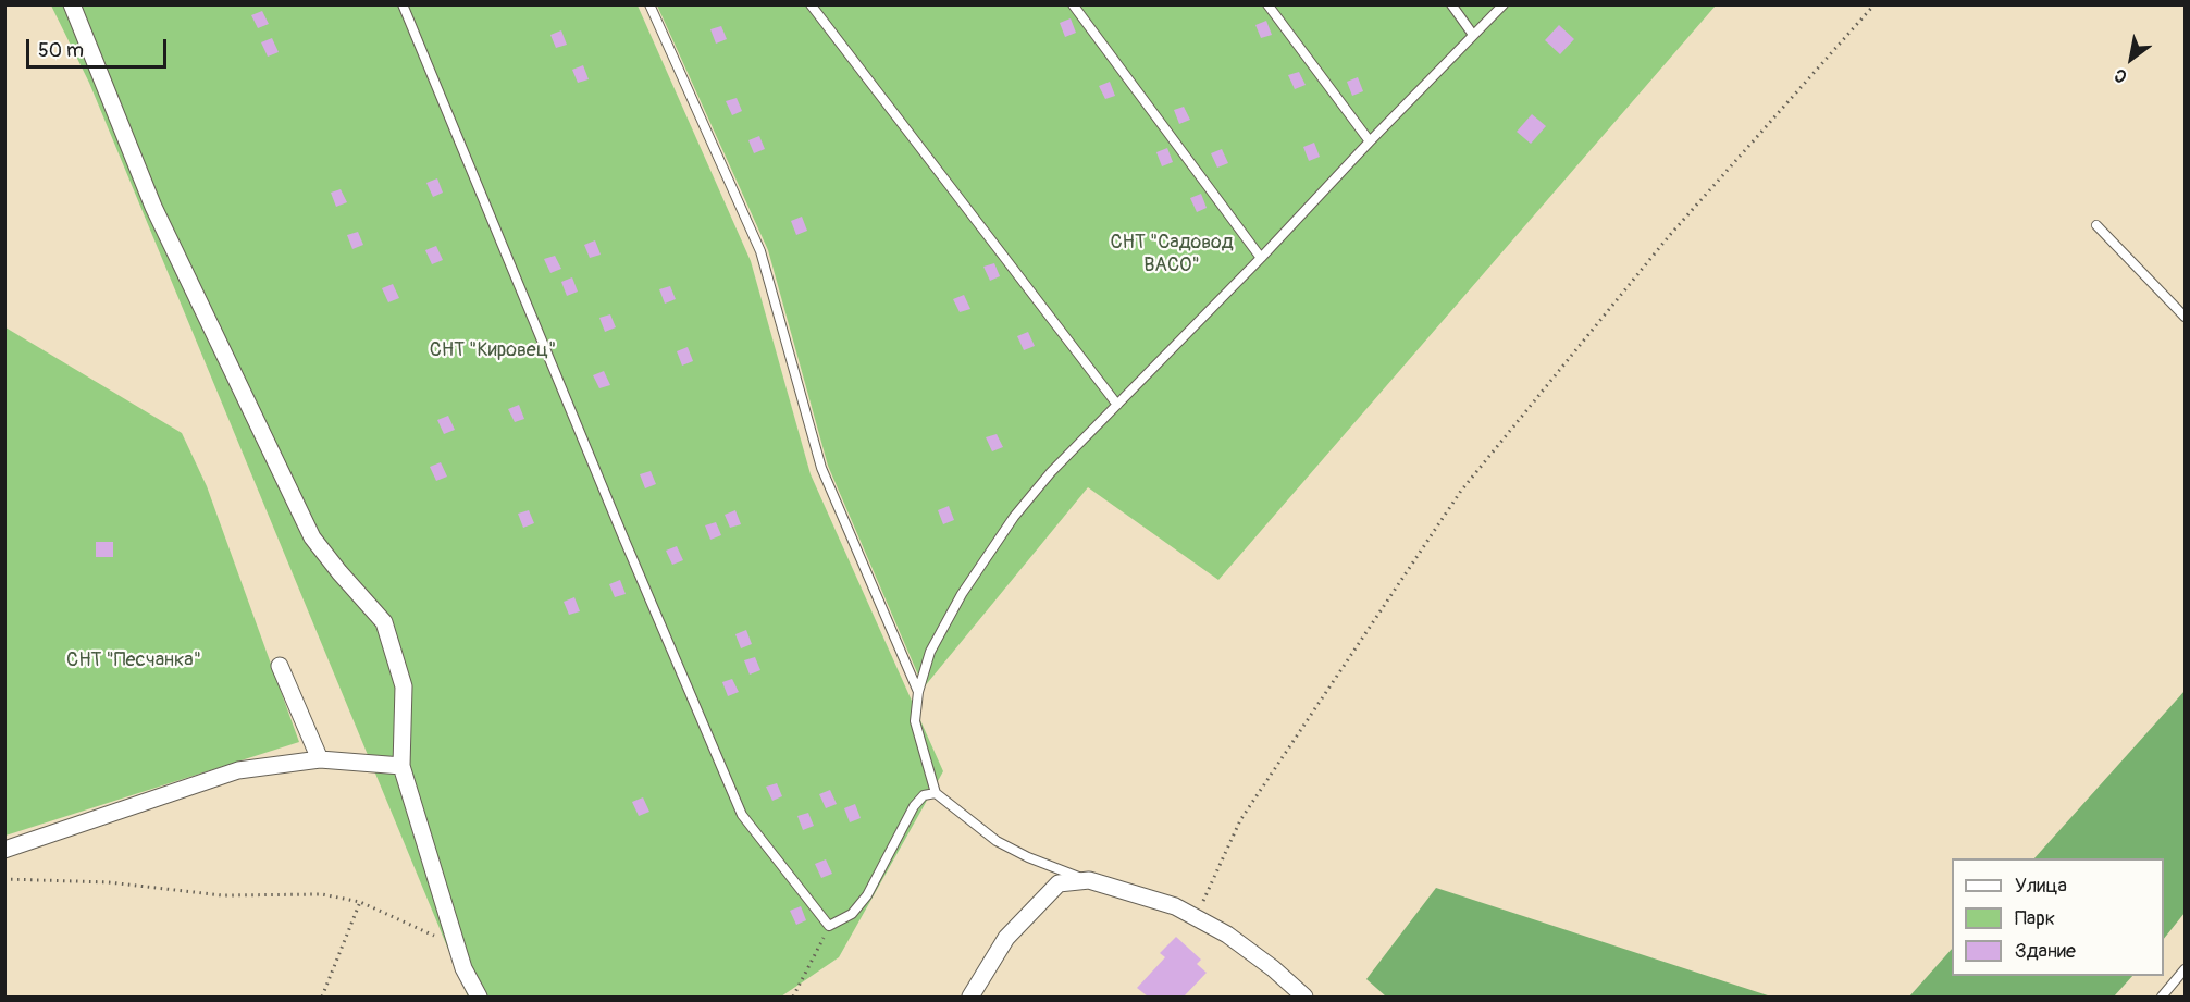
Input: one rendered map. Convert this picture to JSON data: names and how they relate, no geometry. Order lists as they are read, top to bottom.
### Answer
{
  "parks": ["СНТ \"Садовод ВАСО\"", "СНТ \"Кировец\"", "СНТ \"Песчанка\""],
  "legend": ["Улица", "Парк", "Здание"],
  "scale_bar": "50 m",
  "north": "bottom left"
}
